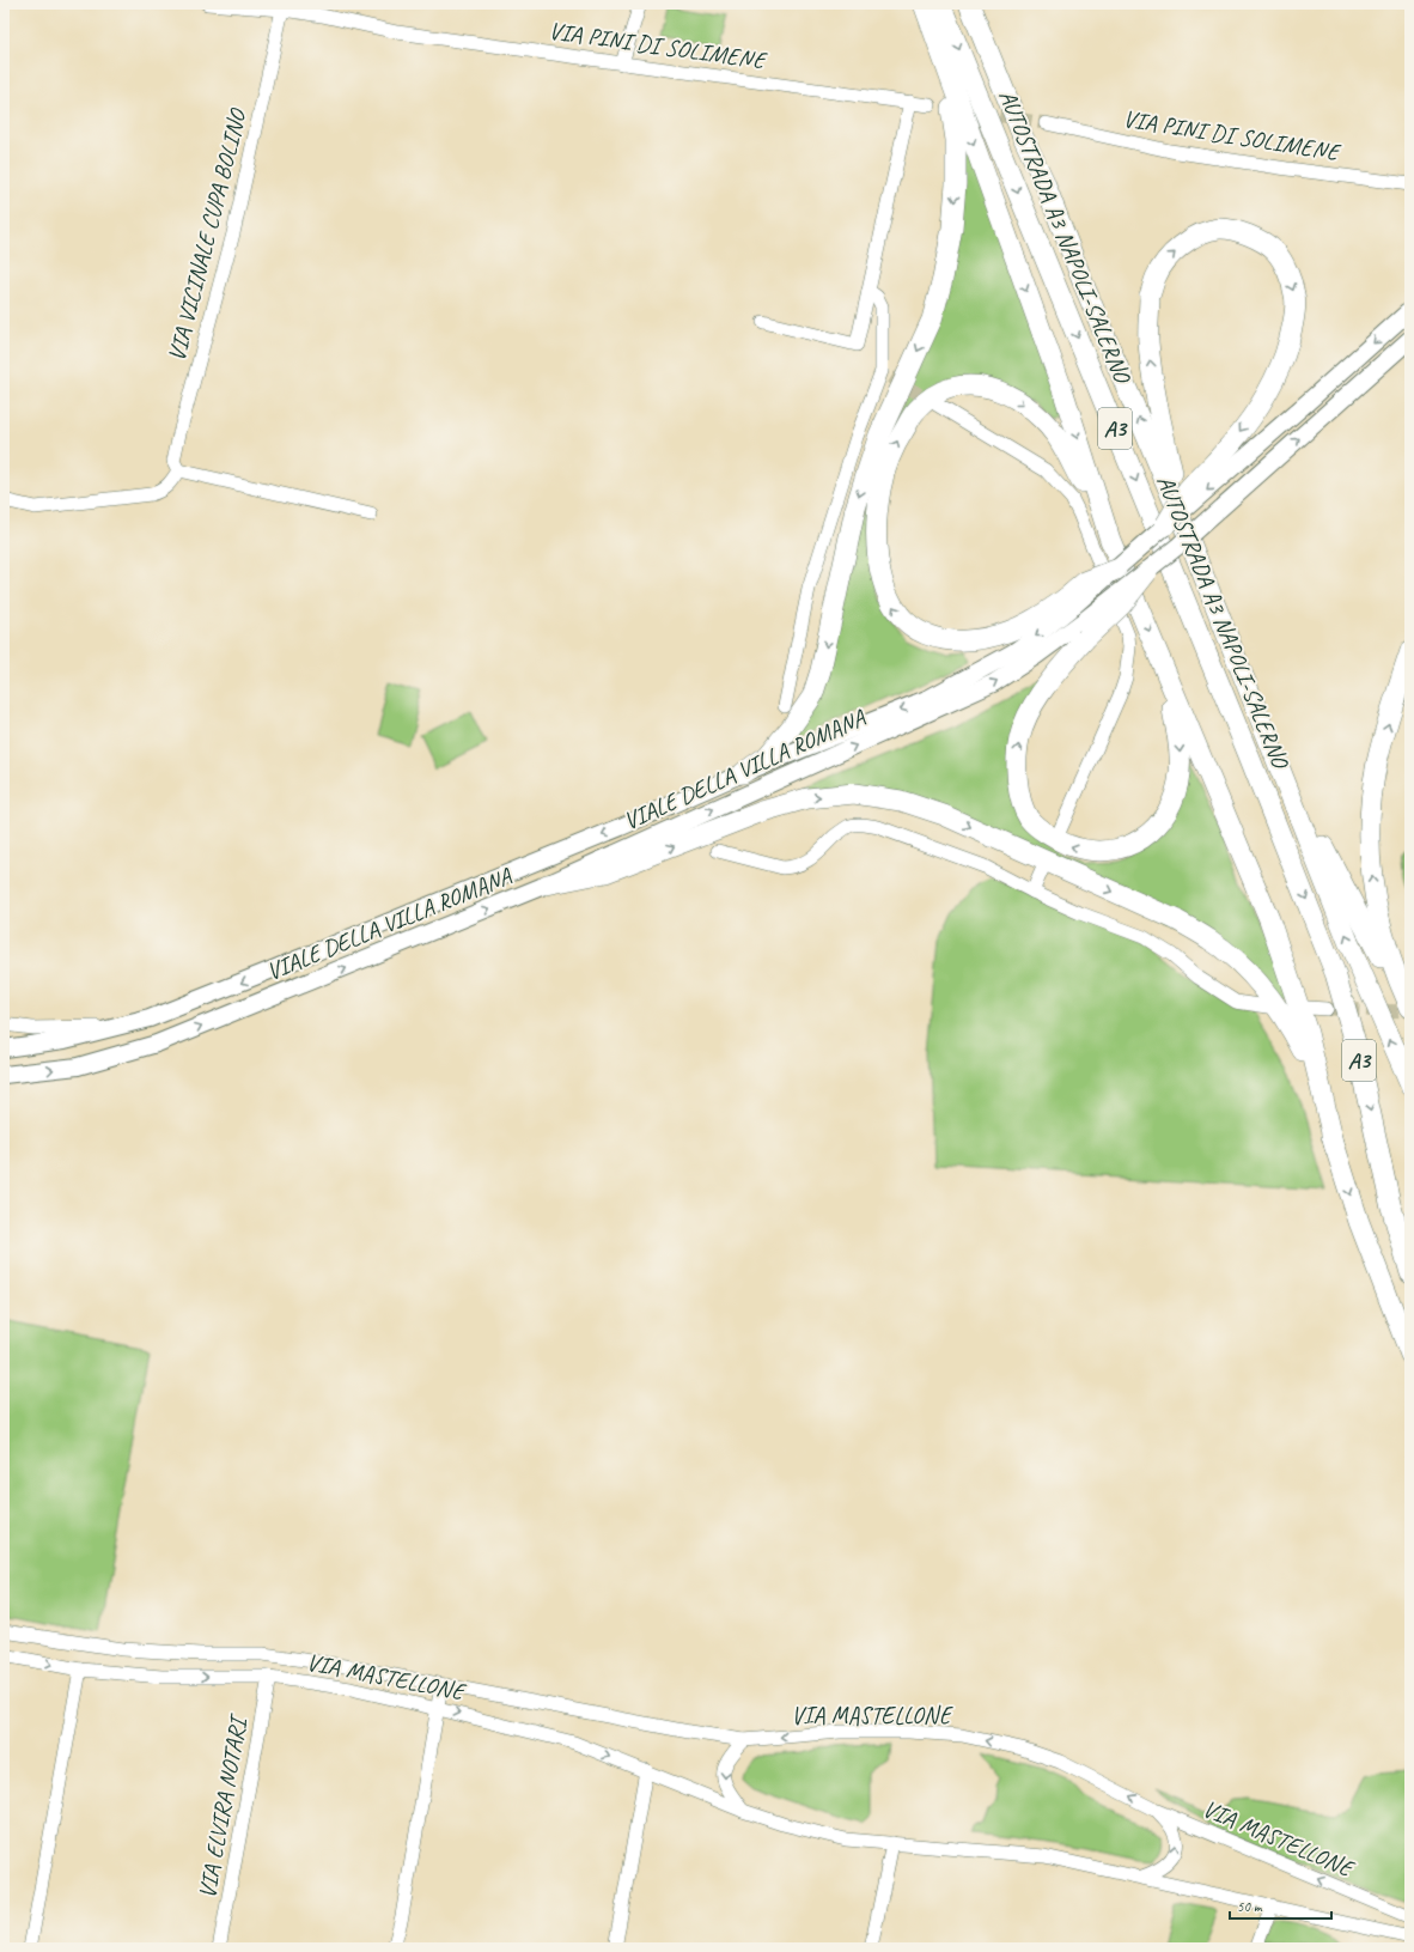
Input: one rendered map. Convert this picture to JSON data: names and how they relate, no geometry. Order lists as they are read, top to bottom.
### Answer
{
  "streets": {
    "highway": ["AUTOSTRADA A3 NAPOLI-SALERNO", "A3"],
    "main road": ["VIALE DELLA VILLA ROMANA"],
    "street": [
      "VIA PINI DI SOLIMENE",
      "VIA VICINALE CUPA BOLINO",
      "VIA MASTELLONE",
      "VIA ELVIRA NOTARI"
    ]
  },
  "crossings": [
    ["VIA PINI DI SOLIMENE", "VIA VICINALE CUPA BOLINO"],
    ["AUTOSTRADA A3 NAPOLI-SALERNO", "A3"],
    ["VIA MASTELLONE", "VIA ELVIRA NOTARI"]
  ],
  "scale_bar": "50 m"
}
